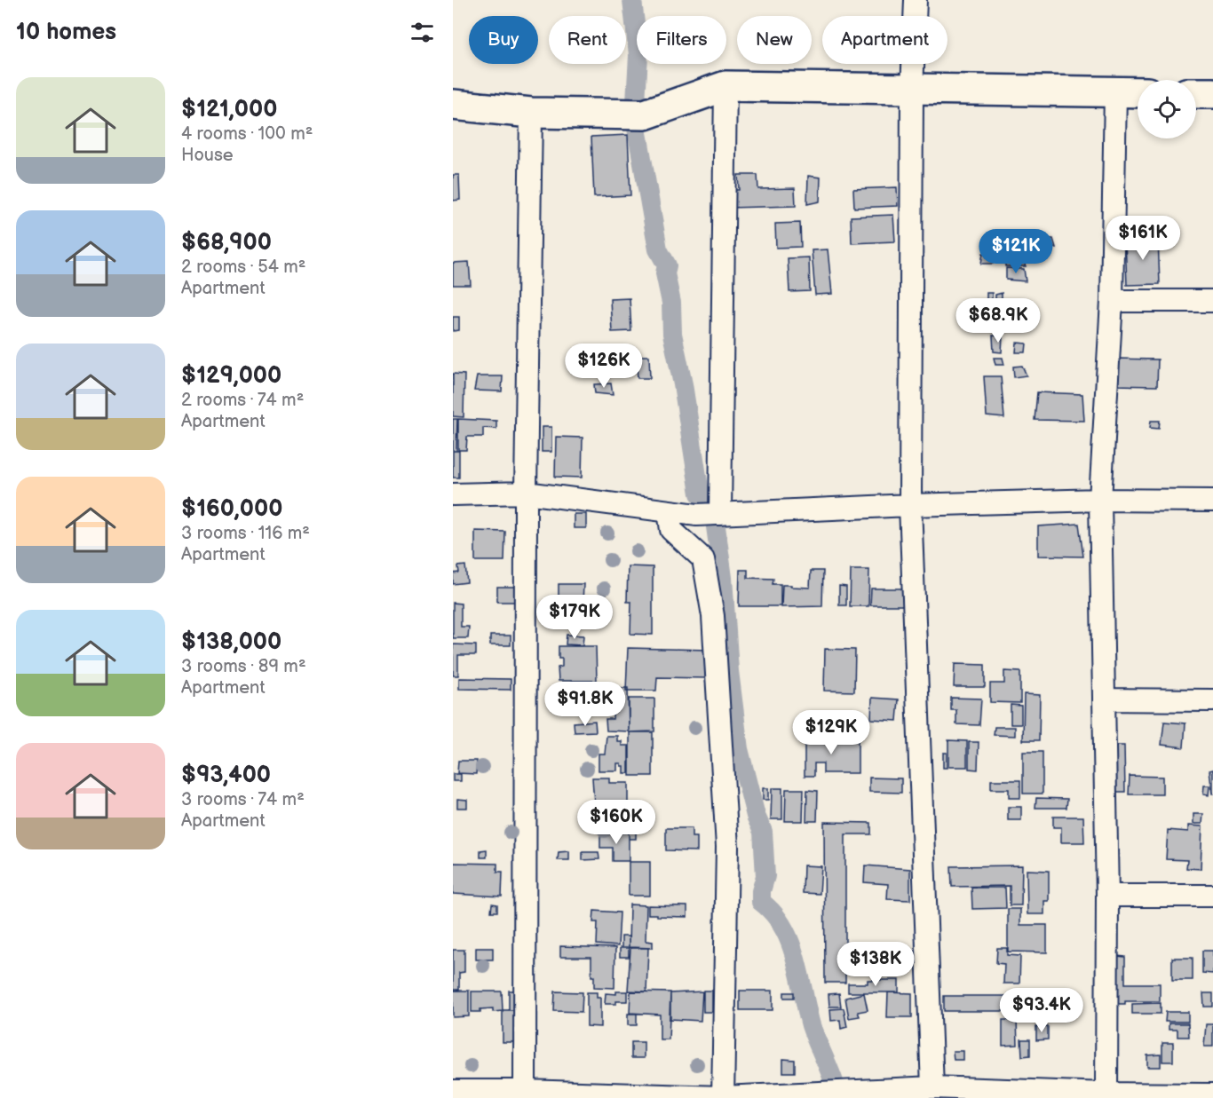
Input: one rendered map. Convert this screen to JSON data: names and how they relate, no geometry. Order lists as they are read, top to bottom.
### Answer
{
  "page": {
    "heading": "10 homes",
    "chip": [
      "Buy",
      "Rent",
      "Filters",
      "New",
      "Apartment"
    ],
    "list": [
      {
        "name": "$121,000",
        "note": "4 rooms · 100 m² · House"
      },
      {
        "name": "$68,900",
        "note": "2 rooms · 54 m² · Apartment"
      },
      {
        "name": "$129,000",
        "note": "2 rooms · 74 m² · Apartment"
      },
      {
        "name": "$160,000",
        "note": "3 rooms · 116 m² · Apartment"
      },
      {
        "name": "$138,000",
        "note": "3 rooms · 89 m² · Apartment"
      },
      {
        "name": "$93,400",
        "note": "3 rooms · 74 m² · Apartment"
      }
    ],
    "price": [
      "$161K",
      "$121K",
      "$68.9K",
      "$126K",
      "$179K",
      "$91.8K",
      "$129K",
      "$160K",
      "$138K",
      "$93.4K"
    ]
  }
}
